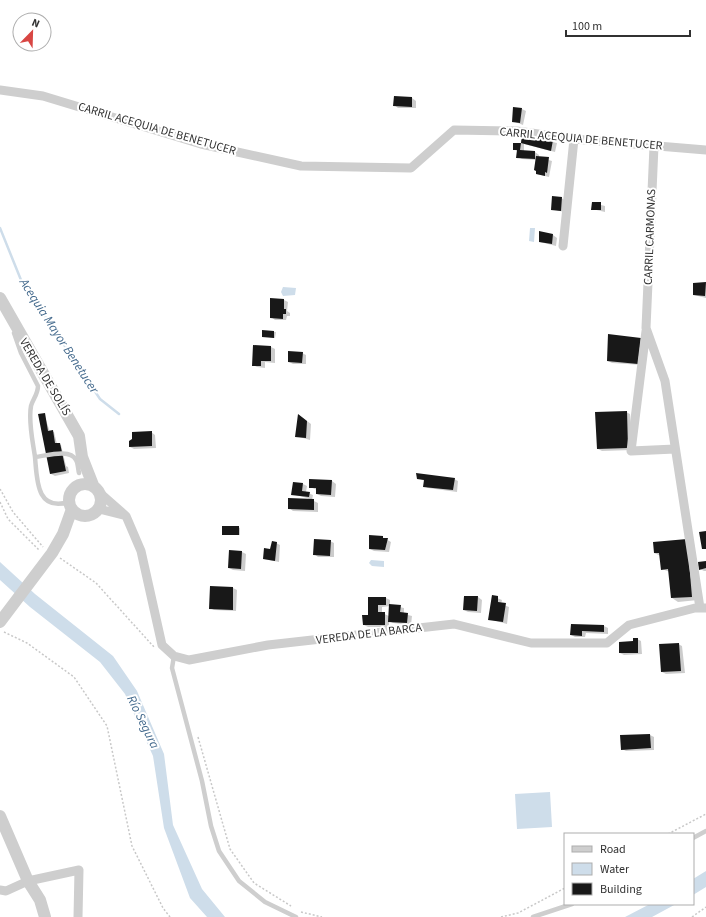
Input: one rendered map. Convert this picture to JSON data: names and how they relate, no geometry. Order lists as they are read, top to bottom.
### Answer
{
  "streets": {
    "street": [
      "CARRIL ACEQUIA DE BENETUCER",
      "CARRIL CARMONAS",
      "VEREDA DE SOLÍS",
      "VEREDA DE LA BARCA"
    ]
  },
  "crossings": [
    ["CARRIL ACEQUIA DE BENETUCER", "CARRIL CARMONAS"],
    ["CARRIL CARMONAS", "VEREDA DE LA BARCA"]
  ],
  "water": ["Acequia Mayor Benetucer", "Río Segura"],
  "legend": ["Road", "Water", "Building"],
  "scale_bar": "100 m",
  "north": "top right"
}
